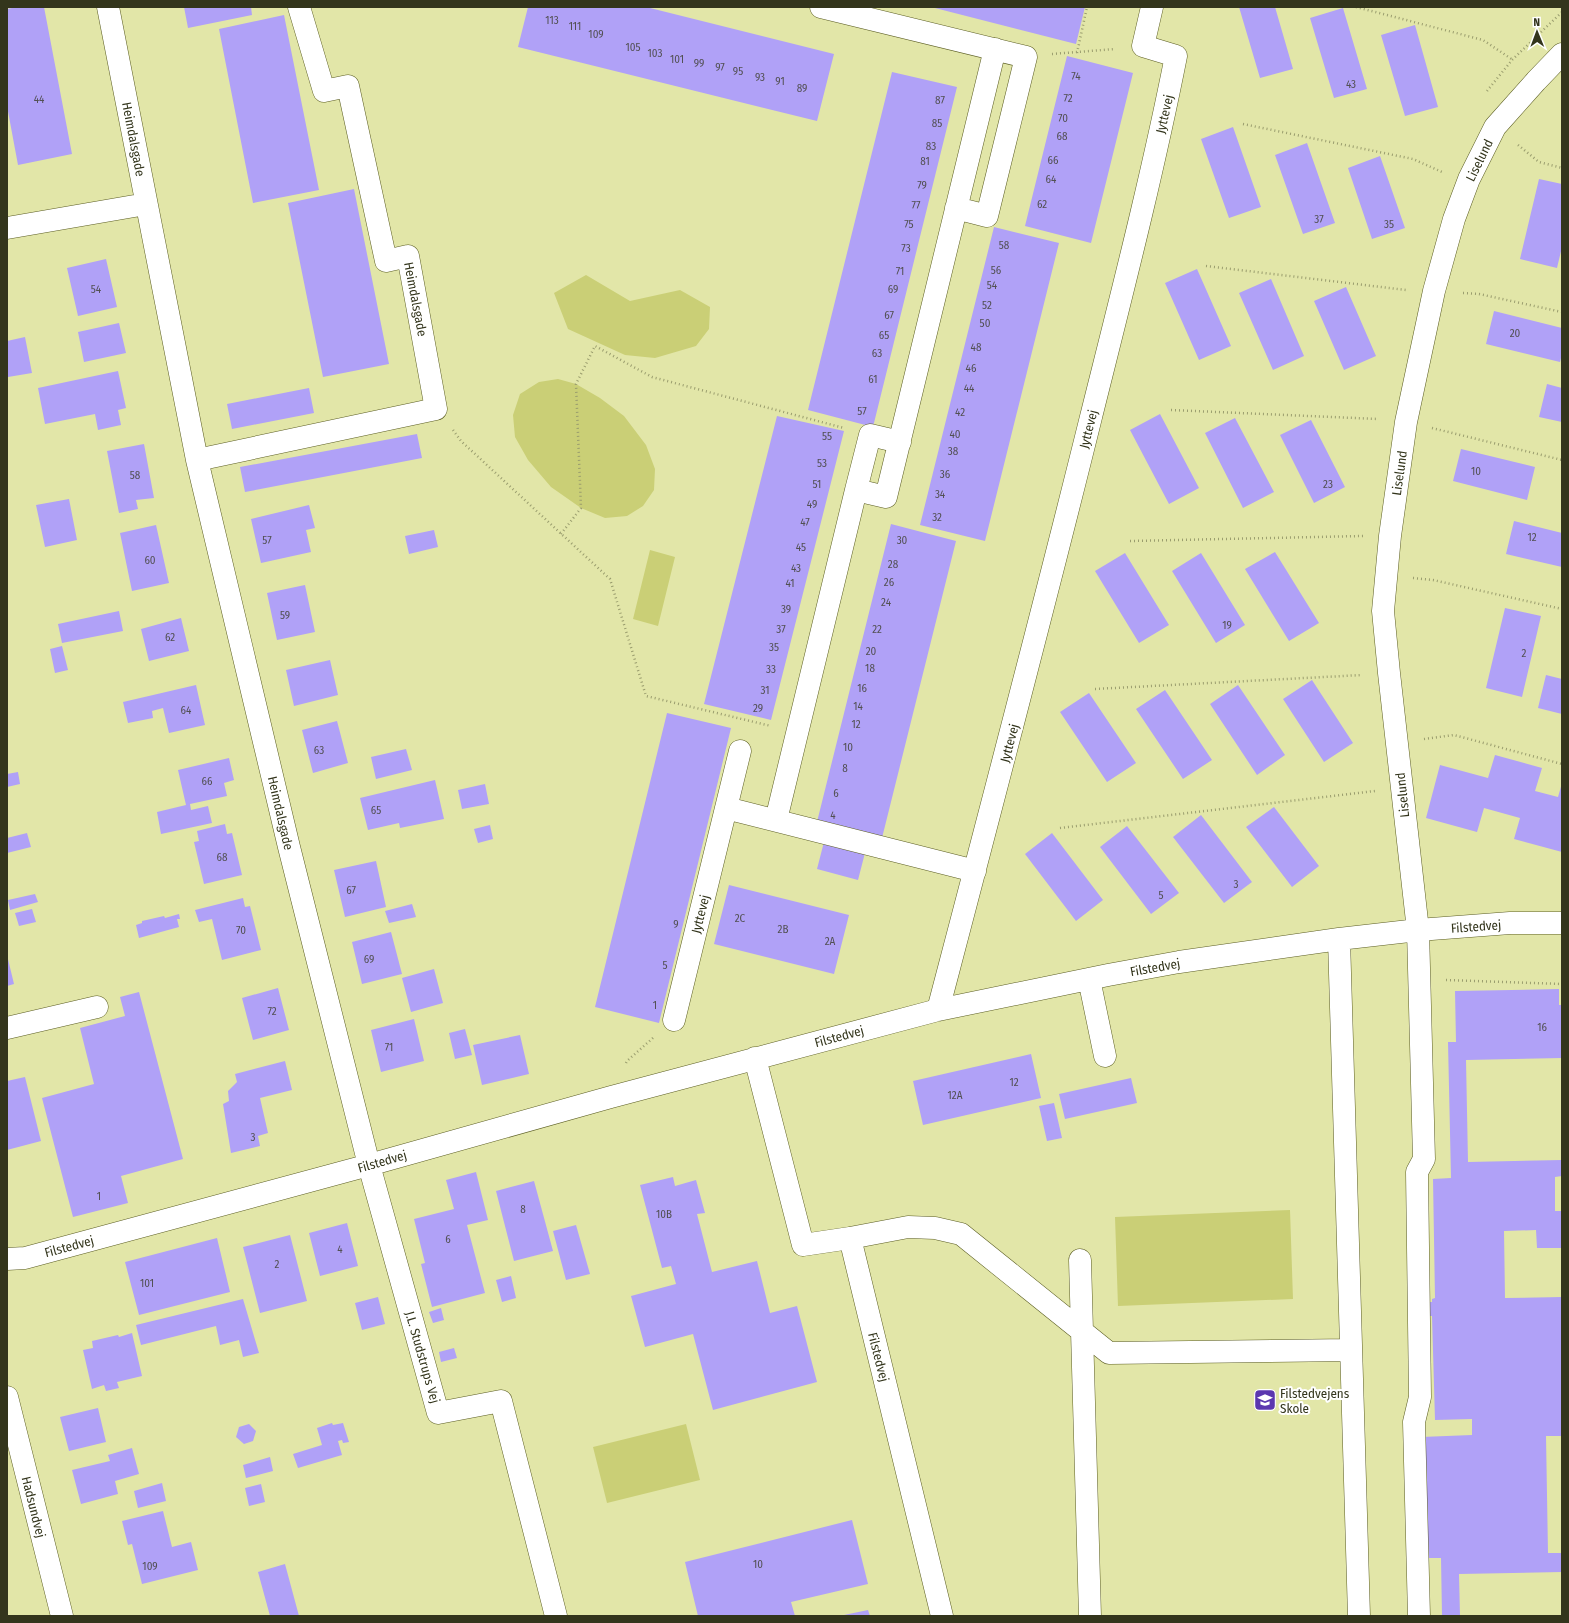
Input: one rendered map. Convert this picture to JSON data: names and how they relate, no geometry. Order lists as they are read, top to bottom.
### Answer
{
  "streets": {
    "street": [
      "Jyttevej",
      "Heimdalsgade",
      "Liselund",
      "Filstedvej",
      "J.L. Studstrups Vej",
      "Hadsundvej"
    ]
  },
  "crossings": [
    ["Jyttevej", "Filstedvej"],
    ["Heimdalsgade", "Filstedvej"],
    ["Heimdalsgade", "J.L. Studstrups Vej"],
    ["Liselund", "Filstedvej"],
    ["Filstedvej", "J.L. Studstrups Vej"]
  ],
  "places": {
    "school or university": ["Filstedvejens Skole"]
  },
  "house_numbers": [
    "113",
    "111",
    "109",
    "105",
    "103",
    "101",
    "99",
    "97",
    "95",
    "74",
    "93",
    "91",
    "43",
    "89",
    "72",
    "44",
    "87",
    "70",
    "85",
    "68",
    "83",
    "66",
    "81",
    "64",
    "79",
    "62",
    "77",
    "37",
    "75",
    "35",
    "58",
    "73",
    "56",
    "71",
    "54",
    "54",
    "69",
    "52",
    "67",
    "50",
    "20",
    "65",
    "48",
    "63",
    "46",
    "61",
    "44",
    "57",
    "42",
    "40",
    "55",
    "38",
    "53",
    "10",
    "36",
    "58",
    "51",
    "23",
    "34",
    "49",
    "32",
    "47",
    "12",
    "57",
    "30",
    "45",
    "60",
    "28",
    "43",
    "26",
    "41",
    "24",
    "39",
    "59",
    "19",
    "37",
    "22",
    "62",
    "35",
    "20",
    "2",
    "18",
    "33",
    "16",
    "31",
    "14",
    "29",
    "64",
    "12",
    "10",
    "63",
    "8",
    "66",
    "6",
    "65",
    "4",
    "68",
    "3",
    "67",
    "5",
    "2C",
    "9",
    "2B",
    "70",
    "2A",
    "69",
    "5",
    "1",
    "72",
    "16",
    "71",
    "12",
    "12A",
    "3",
    "1",
    "8",
    "10B",
    "6",
    "4",
    "2",
    "101",
    "10",
    "109"
  ],
  "north": "top"
}
